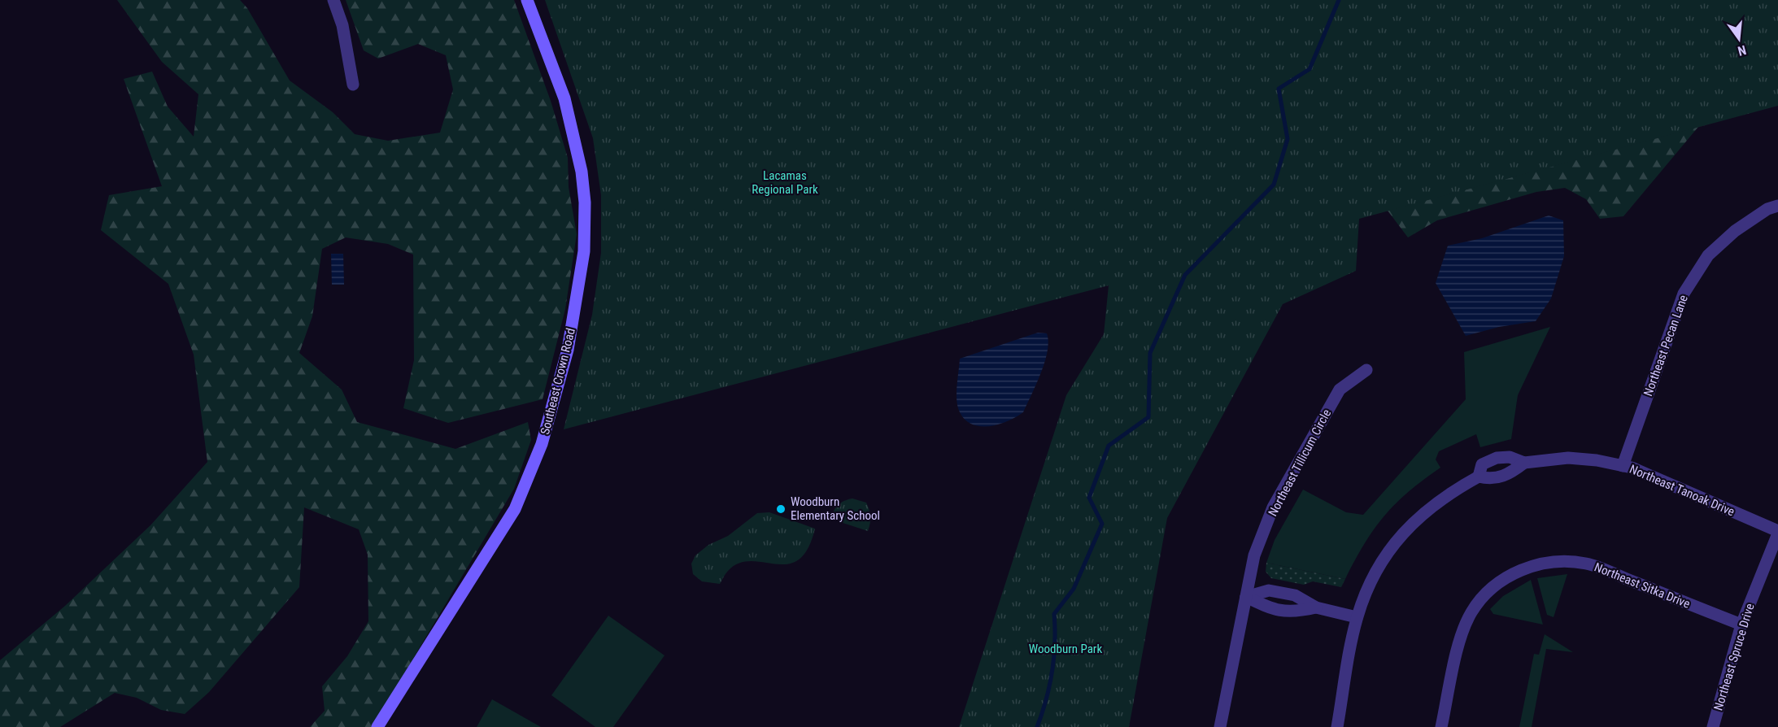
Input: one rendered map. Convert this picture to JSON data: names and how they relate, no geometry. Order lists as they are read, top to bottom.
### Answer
{
  "streets": {
    "street": [
      "Northeast Pecan Lane",
      "Southeast Crown Road",
      "Northeast Tillicum Circle",
      "Northeast Tanoak Drive",
      "Northeast Sitka Drive",
      "Northeast Spruce Drive"
    ]
  },
  "crossings": [
    ["Northeast Pecan Lane", "Northeast Tanoak Drive"],
    ["Northeast Tanoak Drive", "Northeast Spruce Drive"],
    ["Northeast Sitka Drive", "Northeast Spruce Drive"]
  ],
  "parks": ["Lacamas Regional Park", "Woodburn Park"],
  "places": ["Woodburn Elementary School"],
  "north": "bottom"
}
